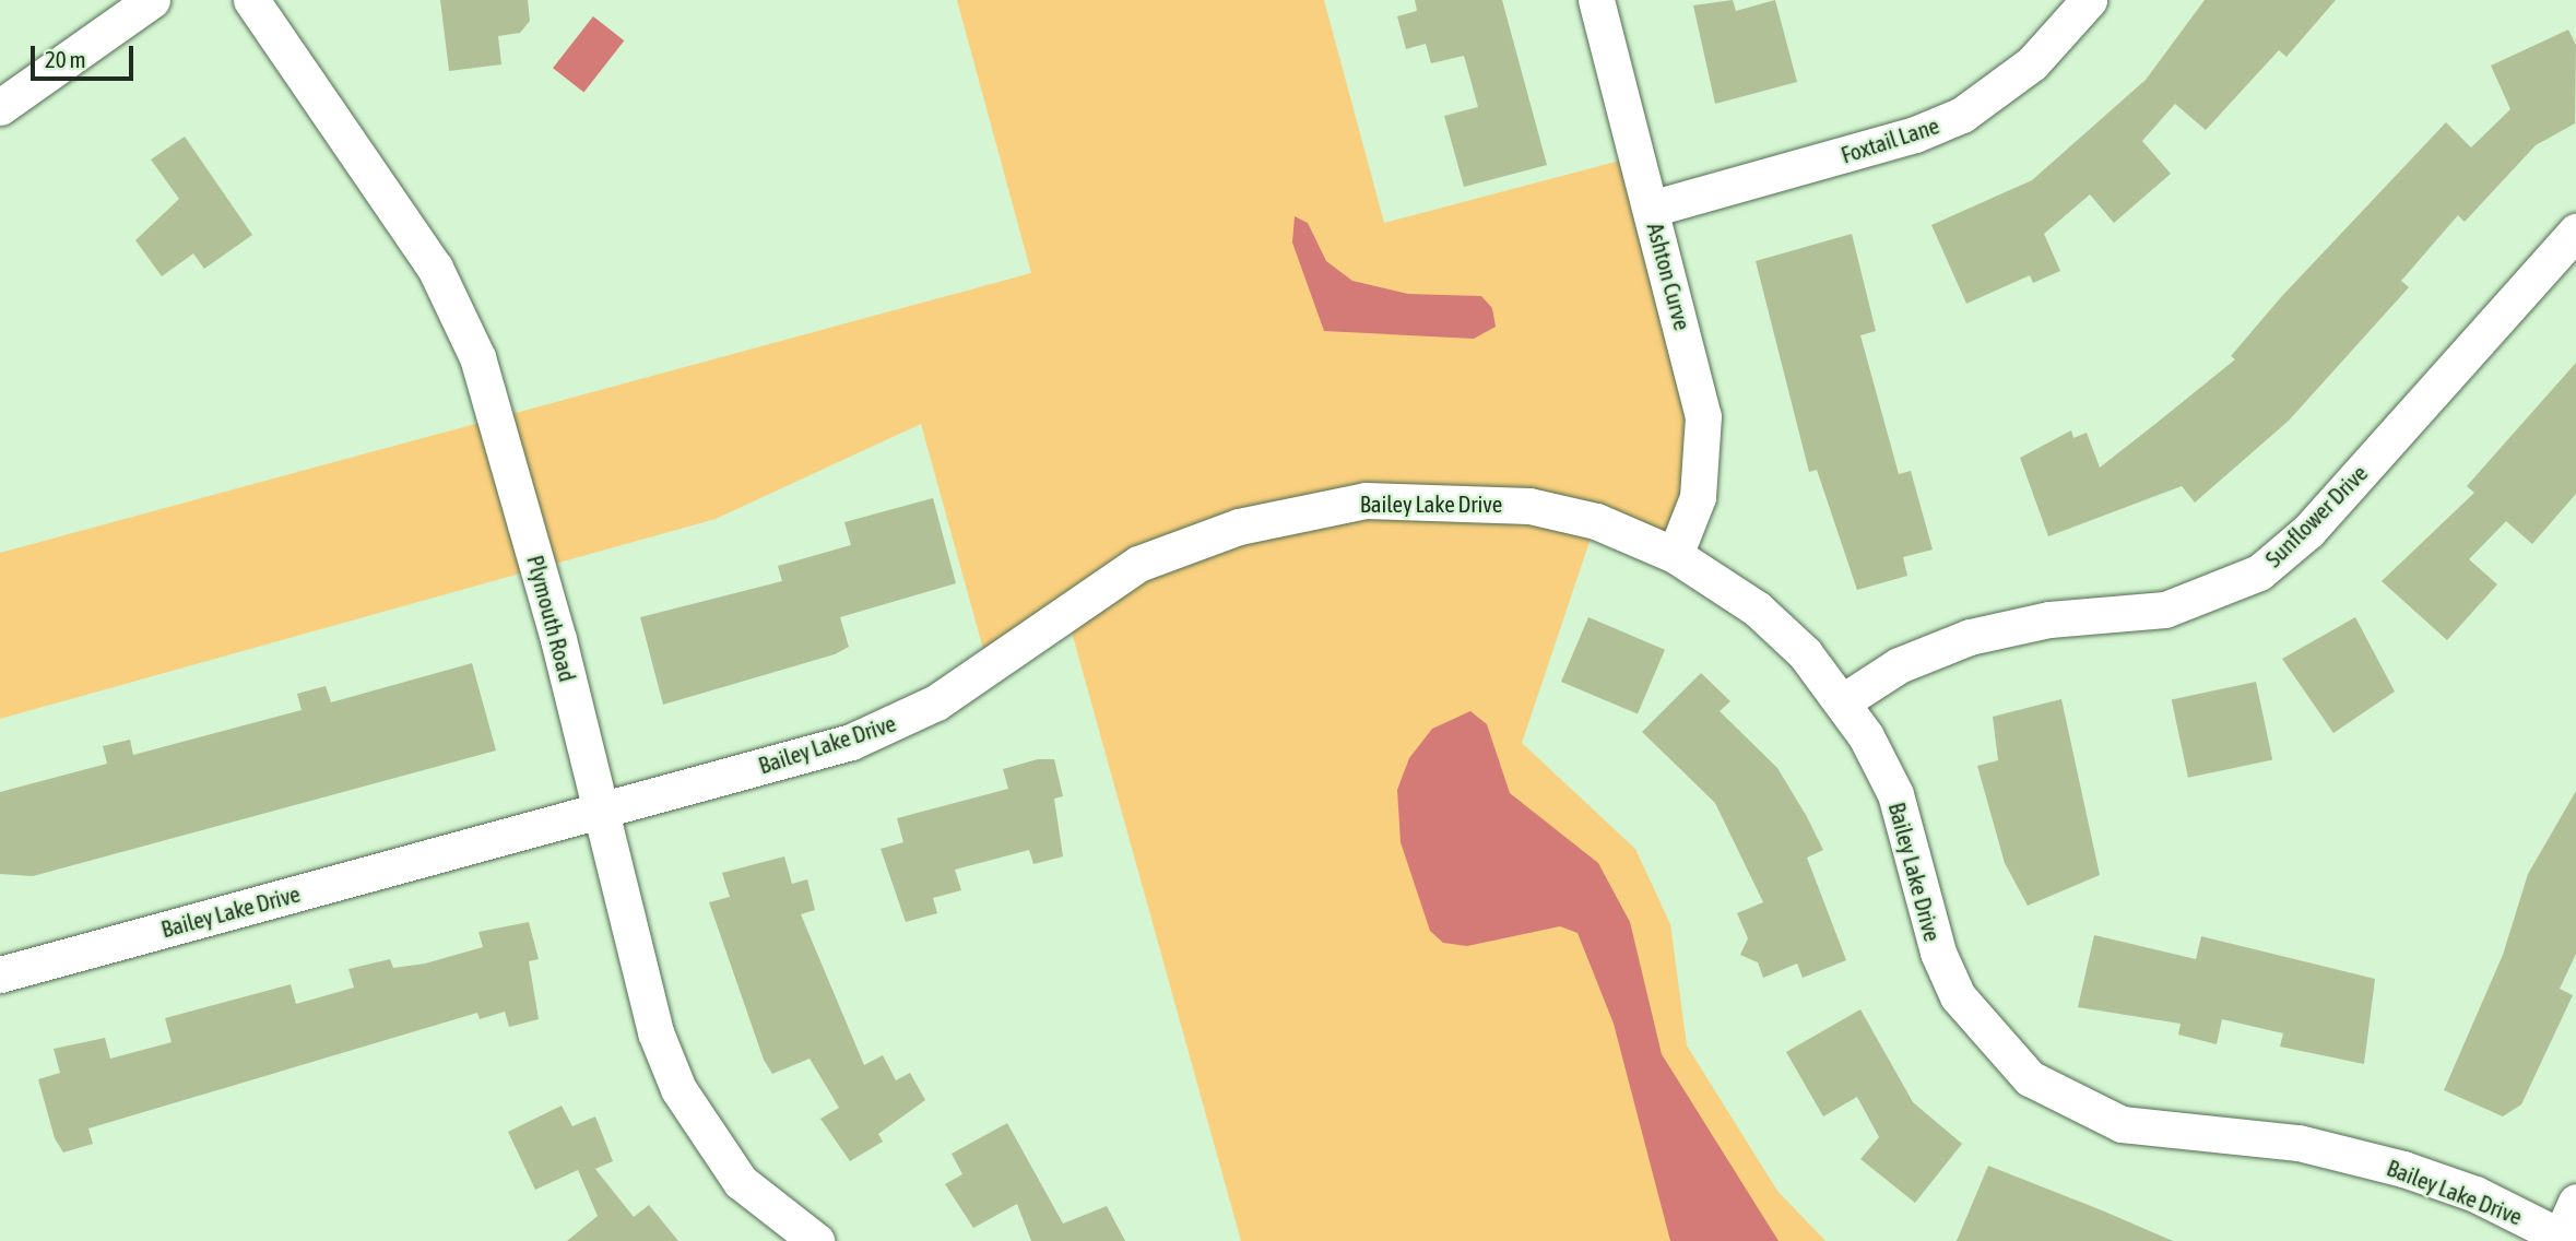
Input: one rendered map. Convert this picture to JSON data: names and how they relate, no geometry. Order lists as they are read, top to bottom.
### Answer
{
  "streets": {
    "street": [
      "Foxtail Lane",
      "Ashton Curve",
      "Bailey Lake Drive",
      "Sunflower Drive",
      "Plymouth Road"
    ]
  },
  "crossings": [
    ["Foxtail Lane", "Ashton Curve"],
    ["Ashton Curve", "Bailey Lake Drive"],
    ["Bailey Lake Drive", "Sunflower Drive"],
    ["Bailey Lake Drive", "Plymouth Road"]
  ],
  "scale_bar": "20 m"
}
